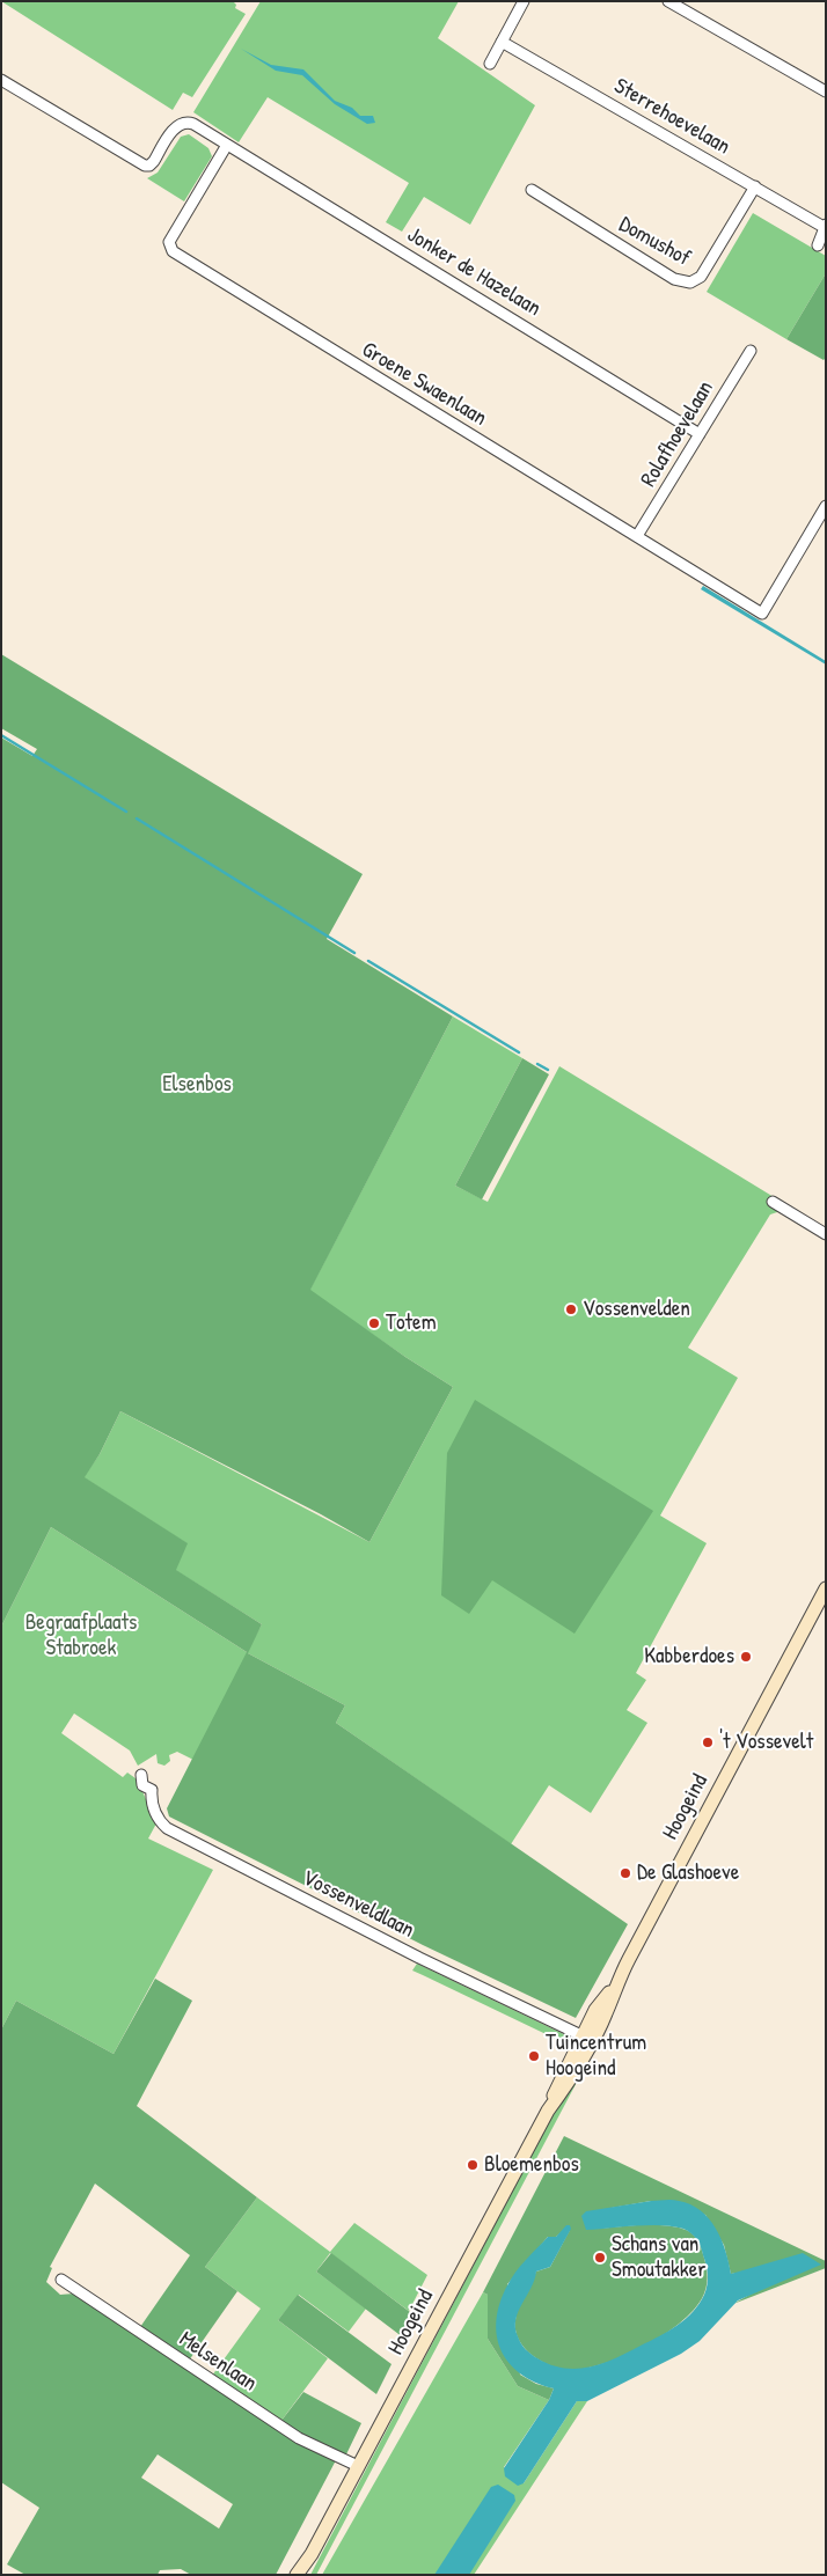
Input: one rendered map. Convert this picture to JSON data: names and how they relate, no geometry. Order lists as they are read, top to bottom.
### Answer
{
  "streets": {
    "main road": ["Hoogeind"],
    "street": [
      "Sterrehoevelaan",
      "Domushof",
      "Jonker de Hazelaan",
      "Groene Swaenlaan",
      "Rolafhoevelaan",
      "Vossenveldlaan",
      "Melsenlaan"
    ]
  },
  "crossings": [
    ["Sterrehoevelaan", "Domushof"],
    ["Jonker de Hazelaan", "Groene Swaenlaan"],
    ["Jonker de Hazelaan", "Rolafhoevelaan"],
    ["Groene Swaenlaan", "Rolafhoevelaan"],
    ["Hoogeind", "Vossenveldlaan"],
    ["Hoogeind", "Melsenlaan"]
  ],
  "parks": ["Elsenbos", "Begraafplaats Stabroek"],
  "places": [
    "Vossenvelden",
    "Totem",
    "Kabberdoes",
    "'t Vossevelt",
    "De Glashoeve",
    "Tuincentrum Hoogeind",
    "Bloemenbos",
    "Schans van Smoutakker"
  ]
}
